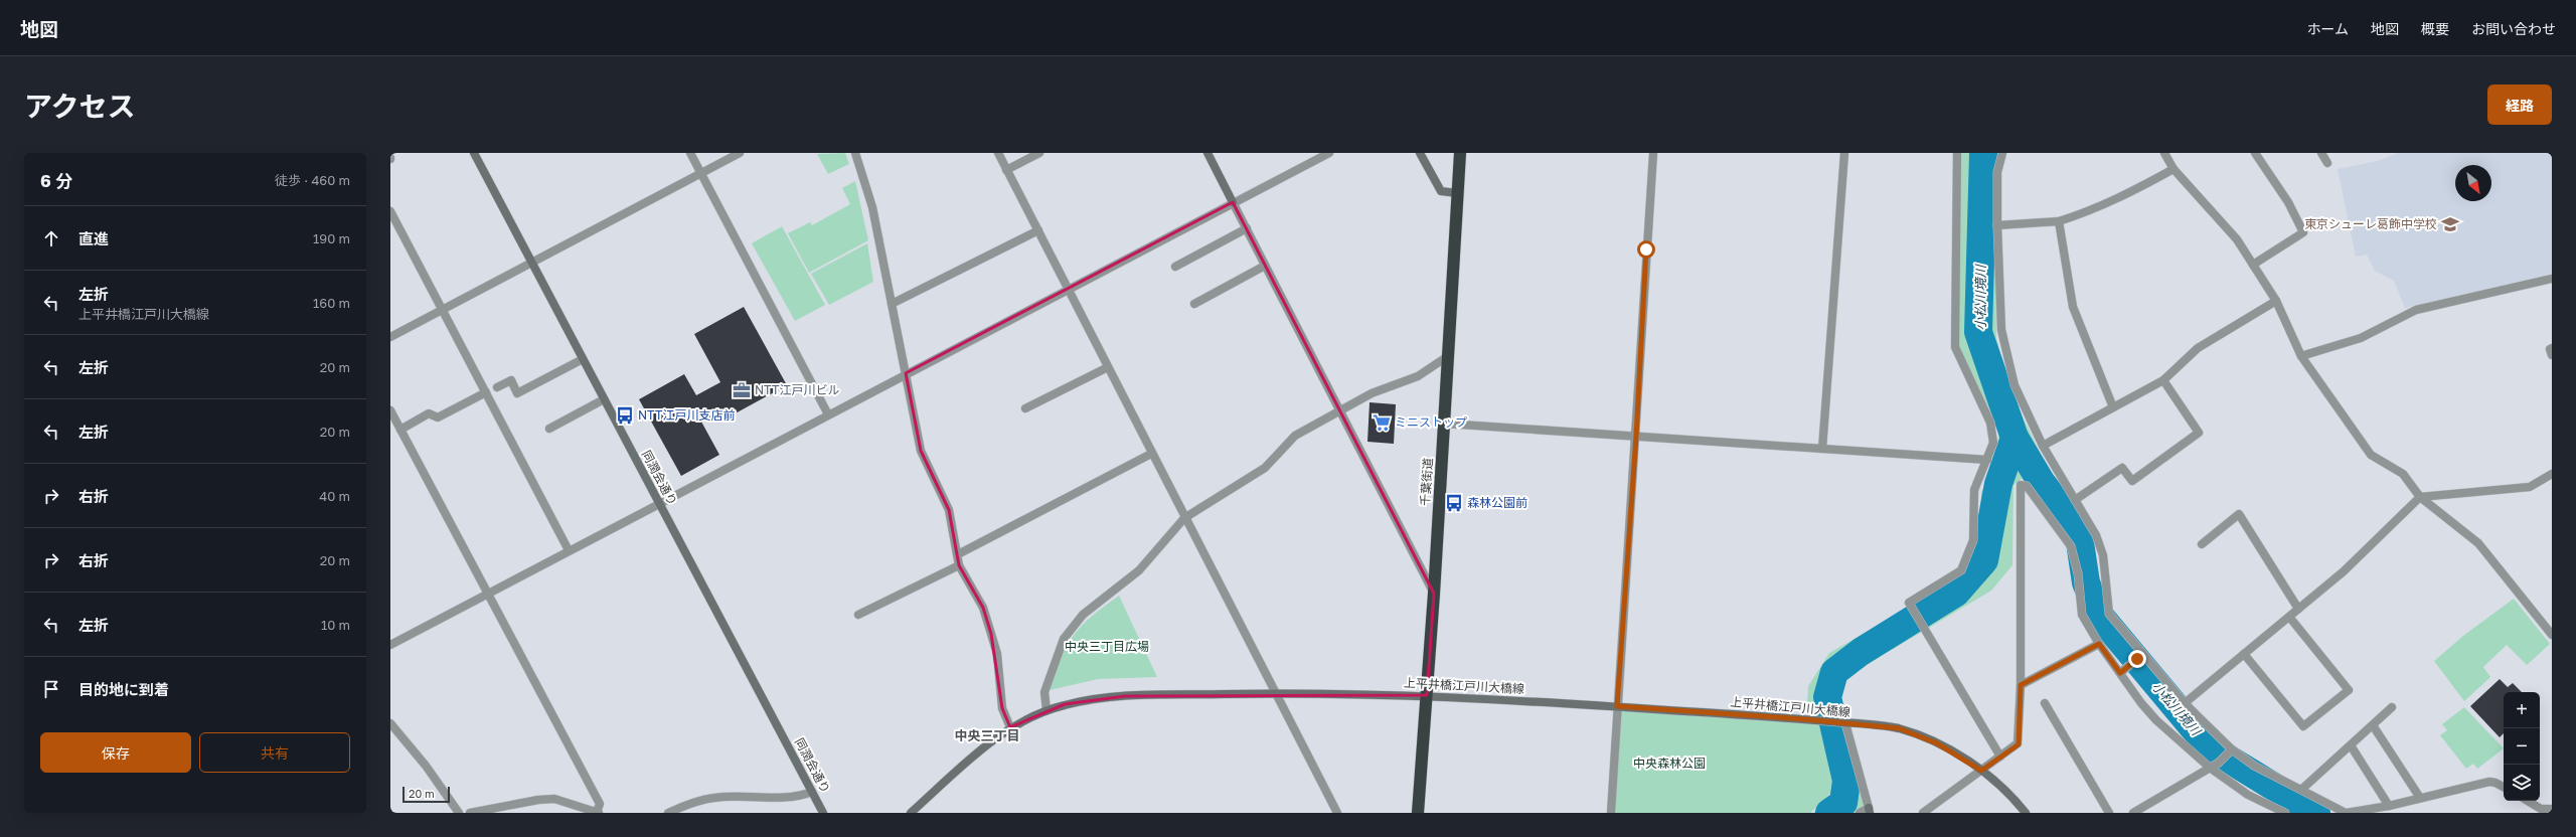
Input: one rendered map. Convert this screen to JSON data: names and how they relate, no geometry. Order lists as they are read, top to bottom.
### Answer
{
  "streets": {
    "highway": ["千葉街道"],
    "street": ["同潤会通り", "上平井橋江戸川大橋線"]
  },
  "crossings": [
    ["千葉街道", "上平井橋江戸川大橋線"]
  ],
  "districts": ["中央三丁目"],
  "water": ["小松川境川"],
  "parks": ["中央三丁目広場", "中央森林公園"],
  "places": {
    "school or university": ["東京シューレ葛飾中学校"],
    "office": ["NTT江戸川ビル"],
    "bus stop": ["NTT江戸川支店前", "森林公園前"],
    "supermarket": ["ミニストップ"]
  },
  "scale_bar": "20 m",
  "north": "bottom right",
  "page": {
    "header": "地図",
    "nav": [
      "ホーム",
      "地図",
      "概要",
      "お問い合わせ"
    ],
    "title": "アクセス",
    "buttons": [
      "経路",
      ["保存", "共有"]
    ],
    "heading": ["6 分", "徒歩 · 460 m"],
    "list": [
      ["直進", "190 m"],
      ["左折", "上平井橋江戸川大橋線", "160 m"],
      ["左折", "20 m"],
      ["左折", "20 m"],
      ["右折", "40 m"],
      ["右折", "20 m"],
      ["左折", "10 m"],
      "目的地に到着"
    ],
    "map_buttons": ["+", "−"],
    "scale": "20 m"
  }
}
